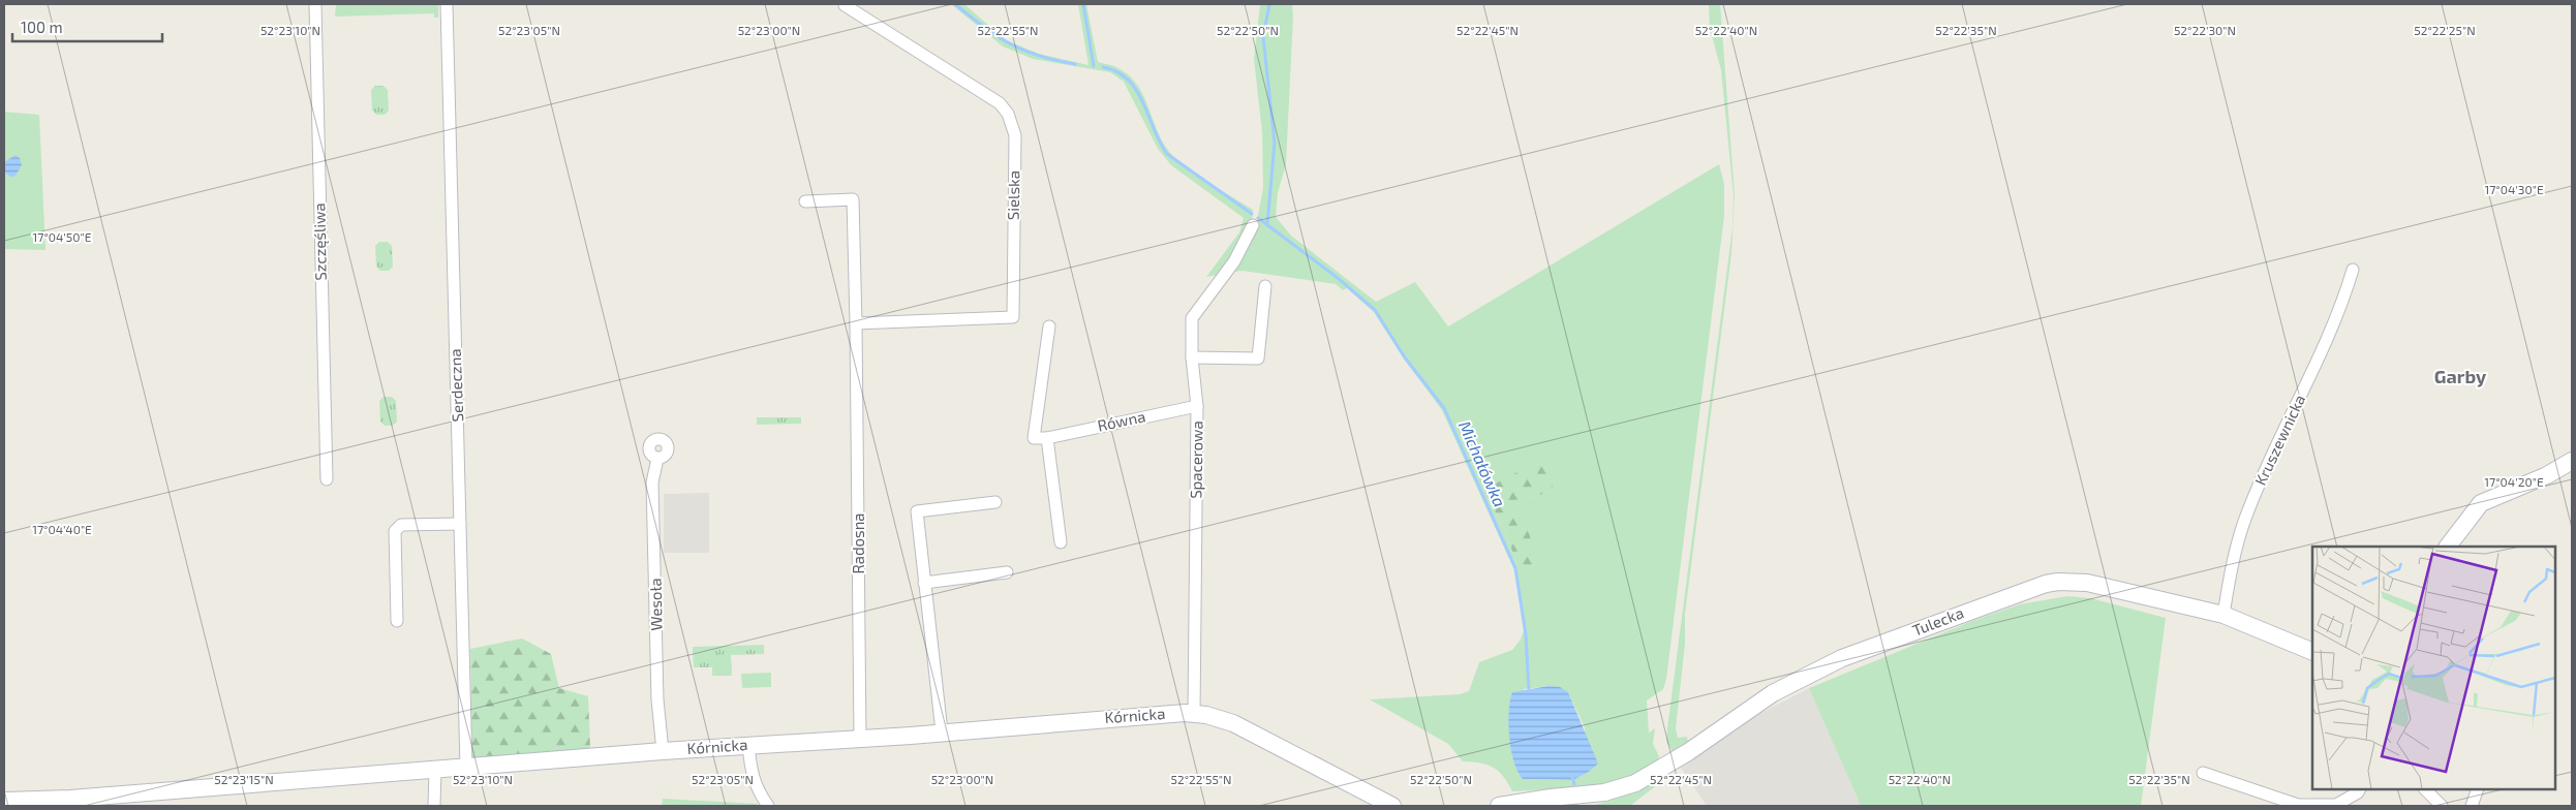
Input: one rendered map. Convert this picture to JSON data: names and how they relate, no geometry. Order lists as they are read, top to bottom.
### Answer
{
  "streets": {
    "street": [
      "Sielska",
      "Szczęśliwa",
      "Serdeczna",
      "Równa",
      "Kruszewnicka",
      "Spacerowa",
      "Radosna",
      "Wesoła",
      "Tulecka",
      "Kórnicka"
    ]
  },
  "crossings": [
    ["Sielska", "Radosna"],
    ["Serdeczna", "Kórnicka"],
    ["Równa", "Spacerowa"],
    ["Kruszewnicka", "Tulecka"],
    ["Spacerowa", "Kórnicka"],
    ["Radosna", "Kórnicka"],
    ["Wesoła", "Kórnicka"]
  ],
  "districts": ["Garby"],
  "water": ["Michałówka"],
  "scale_bar": "100 m",
  "coordinates": [
    "52°22'50\"N",
    "52°22'30\"N",
    "52°22'25\"N",
    "52°23'10\"N",
    "52°23'05\"N",
    "52°23'00\"N",
    "52°22'55\"N",
    "52°22'45\"N",
    "52°22'40\"N",
    "52°22'35\"N",
    "17°04'30\"E",
    "17°04'50\"E",
    "17°04'20\"E",
    "17°04'40\"E",
    "52°23'15\"N"
  ]
}
